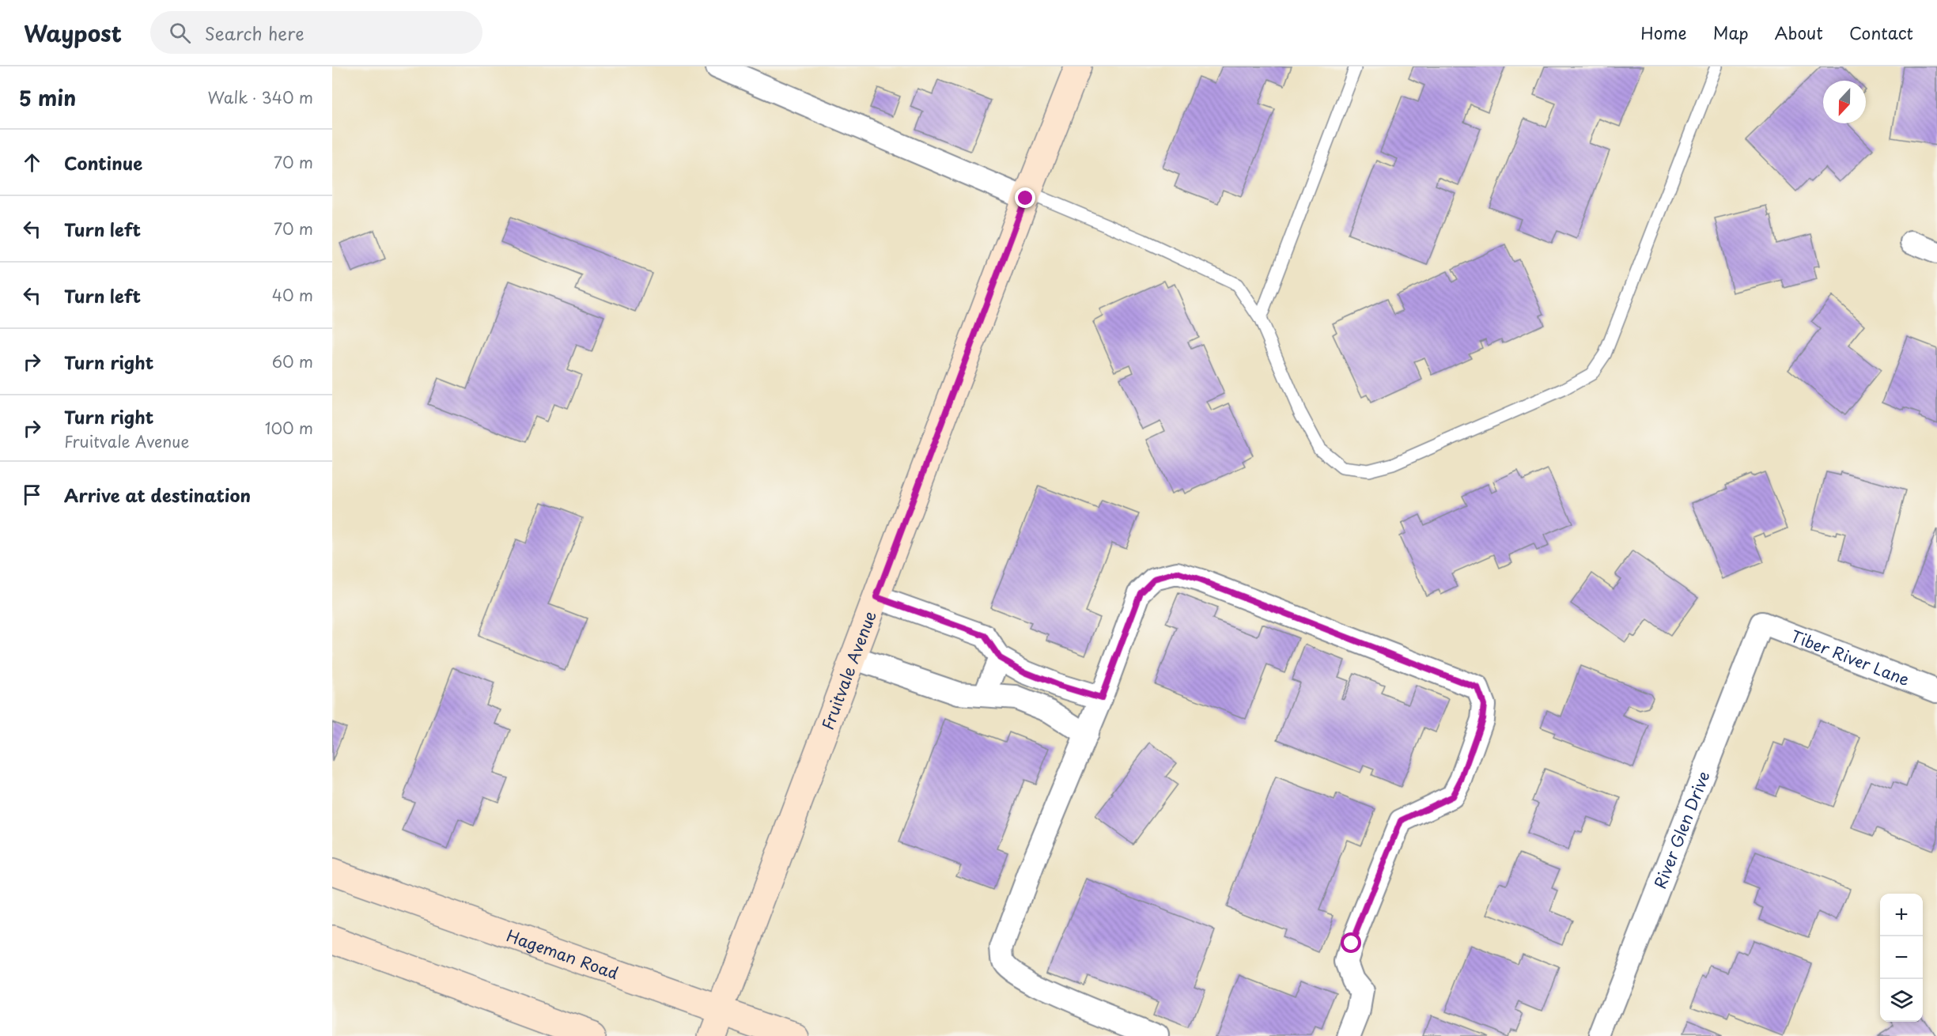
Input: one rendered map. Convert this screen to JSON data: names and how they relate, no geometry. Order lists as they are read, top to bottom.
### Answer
{
  "streets": {
    "main road": ["Fruitvale Avenue", "Hageman Road"],
    "street": ["Tiber River Lane", "River Glen Drive"]
  },
  "crossings": [
    ["Tiber River Lane", "River Glen Drive"],
    ["Fruitvale Avenue", "Hageman Road"]
  ],
  "north": "bottom",
  "page": {
    "header": "Waypost",
    "search": "Search here",
    "nav": [
      "Home",
      "Map",
      "About",
      "Contact"
    ],
    "heading": ["5 min", "Walk · 340 m"],
    "list": [
      ["Continue", "70 m"],
      ["Turn left", "70 m"],
      ["Turn left", "40 m"],
      ["Turn right", "60 m"],
      ["Turn right", "Fruitvale Avenue", "100 m"],
      "Arrive at destination"
    ],
    "map_buttons": ["+", "−"]
  }
}
